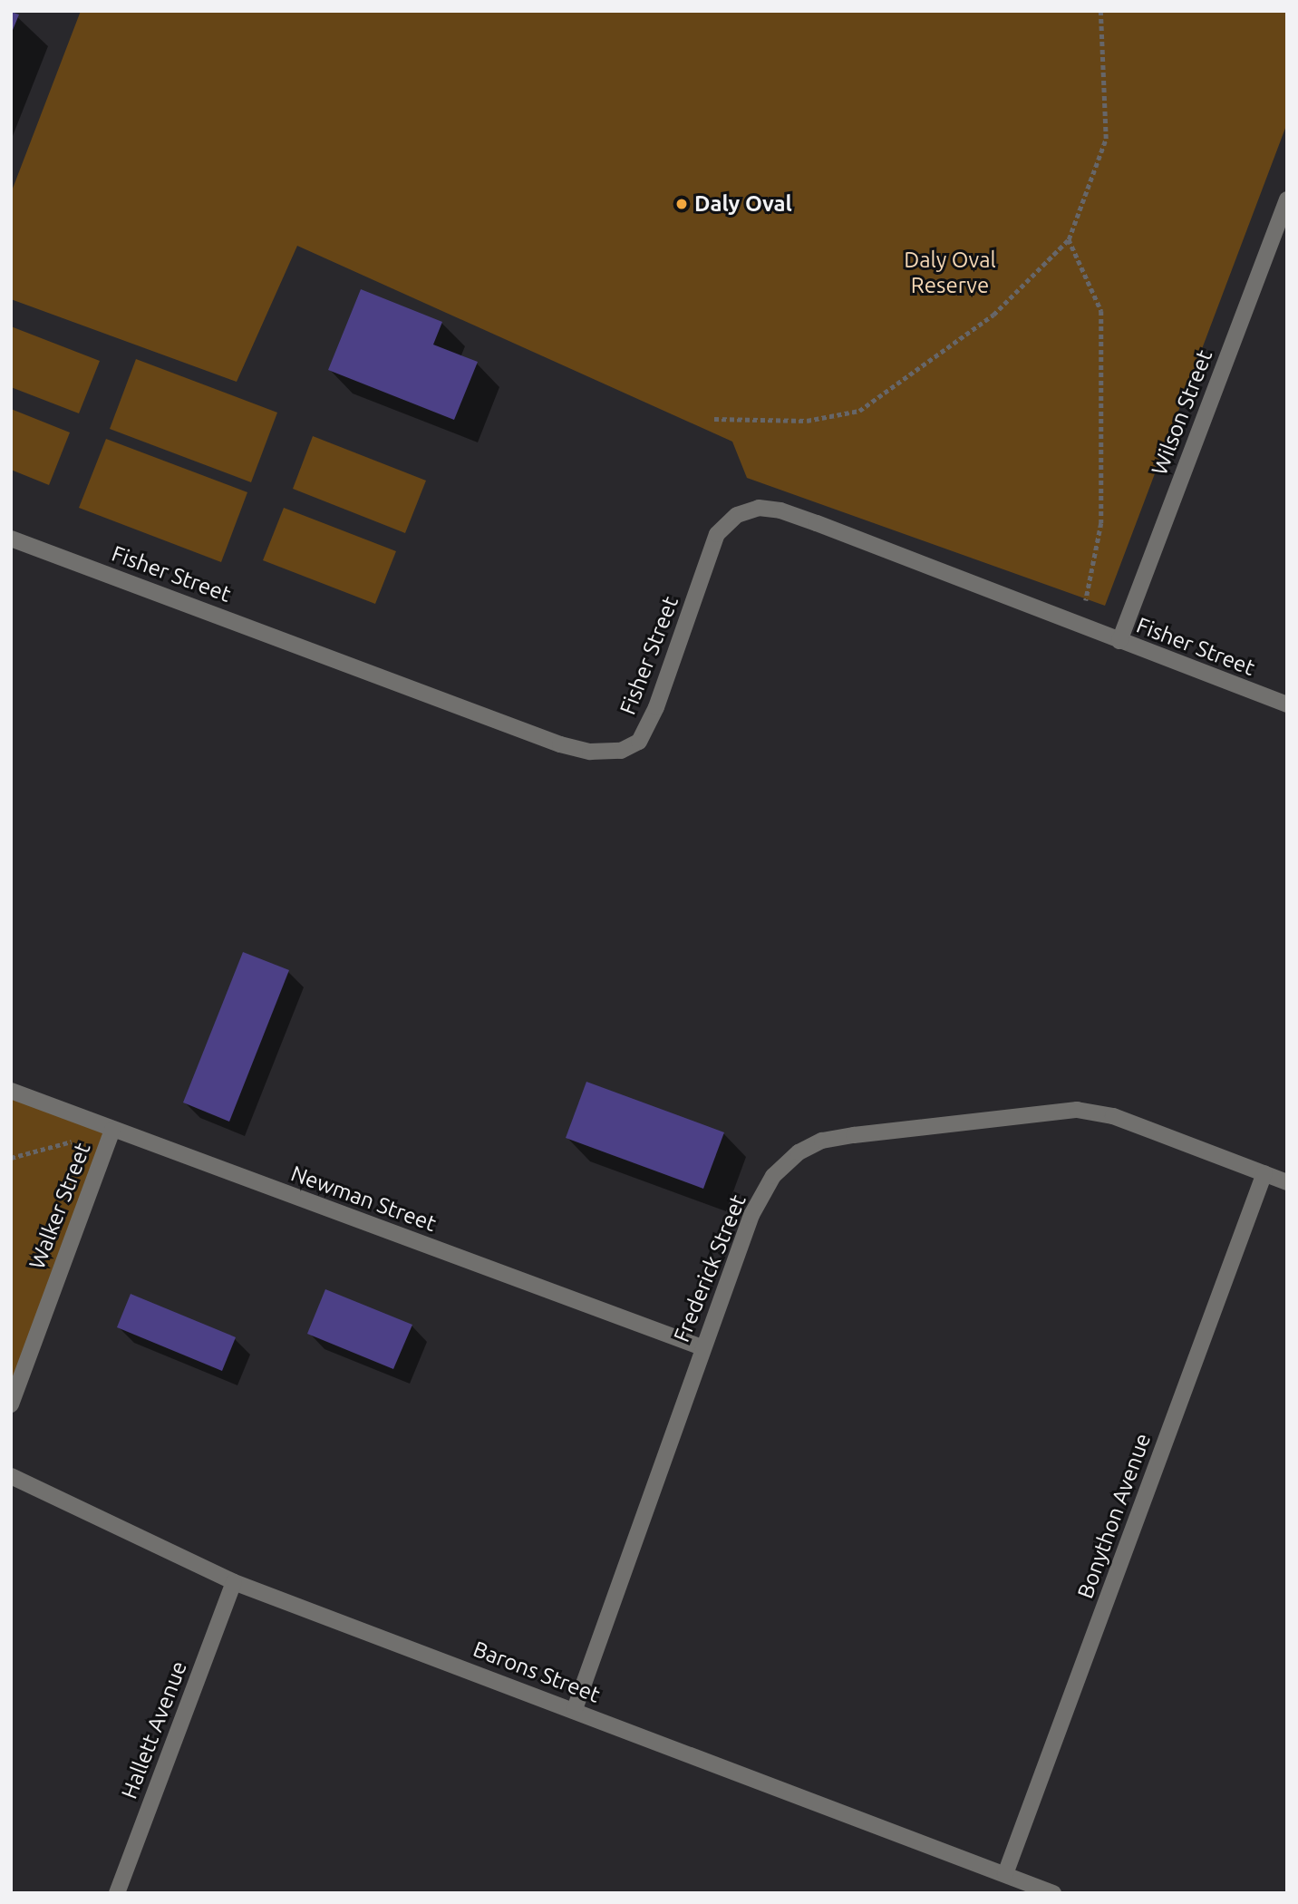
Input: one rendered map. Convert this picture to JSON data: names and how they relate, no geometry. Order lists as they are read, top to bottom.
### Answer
{
  "streets": {
    "street": [
      "Wilson Street",
      "Fisher Street",
      "Newman Street",
      "Walker Street",
      "Frederick Street",
      "Bonython Avenue",
      "Barons Street",
      "Hallett Avenue"
    ]
  },
  "crossings": [
    ["Wilson Street", "Fisher Street"],
    ["Newman Street", "Walker Street"],
    ["Newman Street", "Frederick Street"],
    ["Frederick Street", "Bonython Avenue"],
    ["Frederick Street", "Barons Street"],
    ["Bonython Avenue", "Barons Street"],
    ["Barons Street", "Hallett Avenue"]
  ],
  "parks": ["Daly Oval Reserve"],
  "places": ["Daly Oval"]
}
